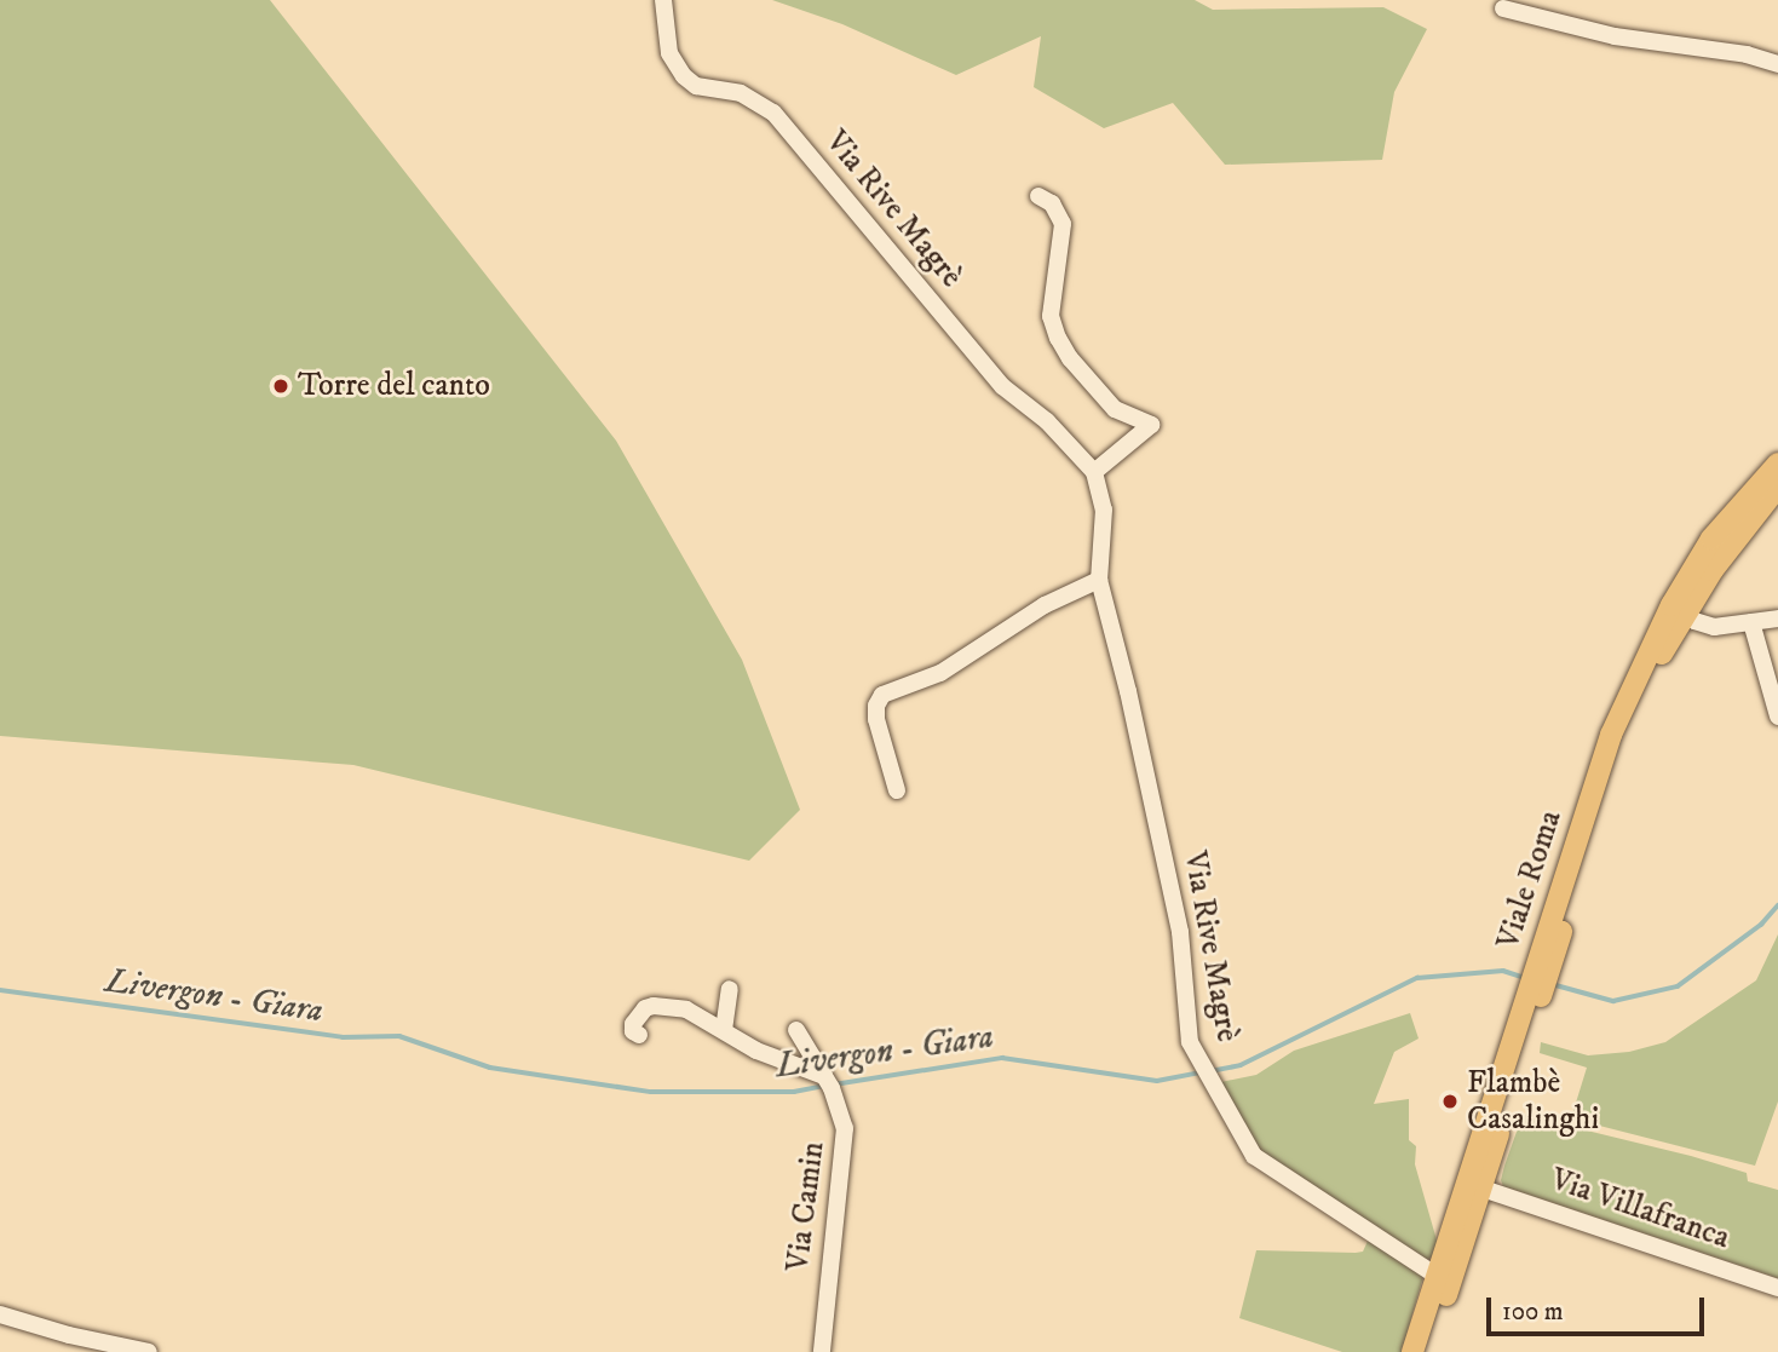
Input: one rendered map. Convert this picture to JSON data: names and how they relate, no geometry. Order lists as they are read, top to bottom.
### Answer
{
  "streets": {
    "main road": ["Viale Roma"],
    "street": ["Via Rive Magrè", "Via Camin", "Via Villafranca"]
  },
  "crossings": [
    ["Via Rive Magrè", "Viale Roma"],
    ["Viale Roma", "Via Villafranca"]
  ],
  "water": ["Livergon - Giara"],
  "places": ["Torre del canto", "Flambè Casalinghi"],
  "scale_bar": "100 m"
}
